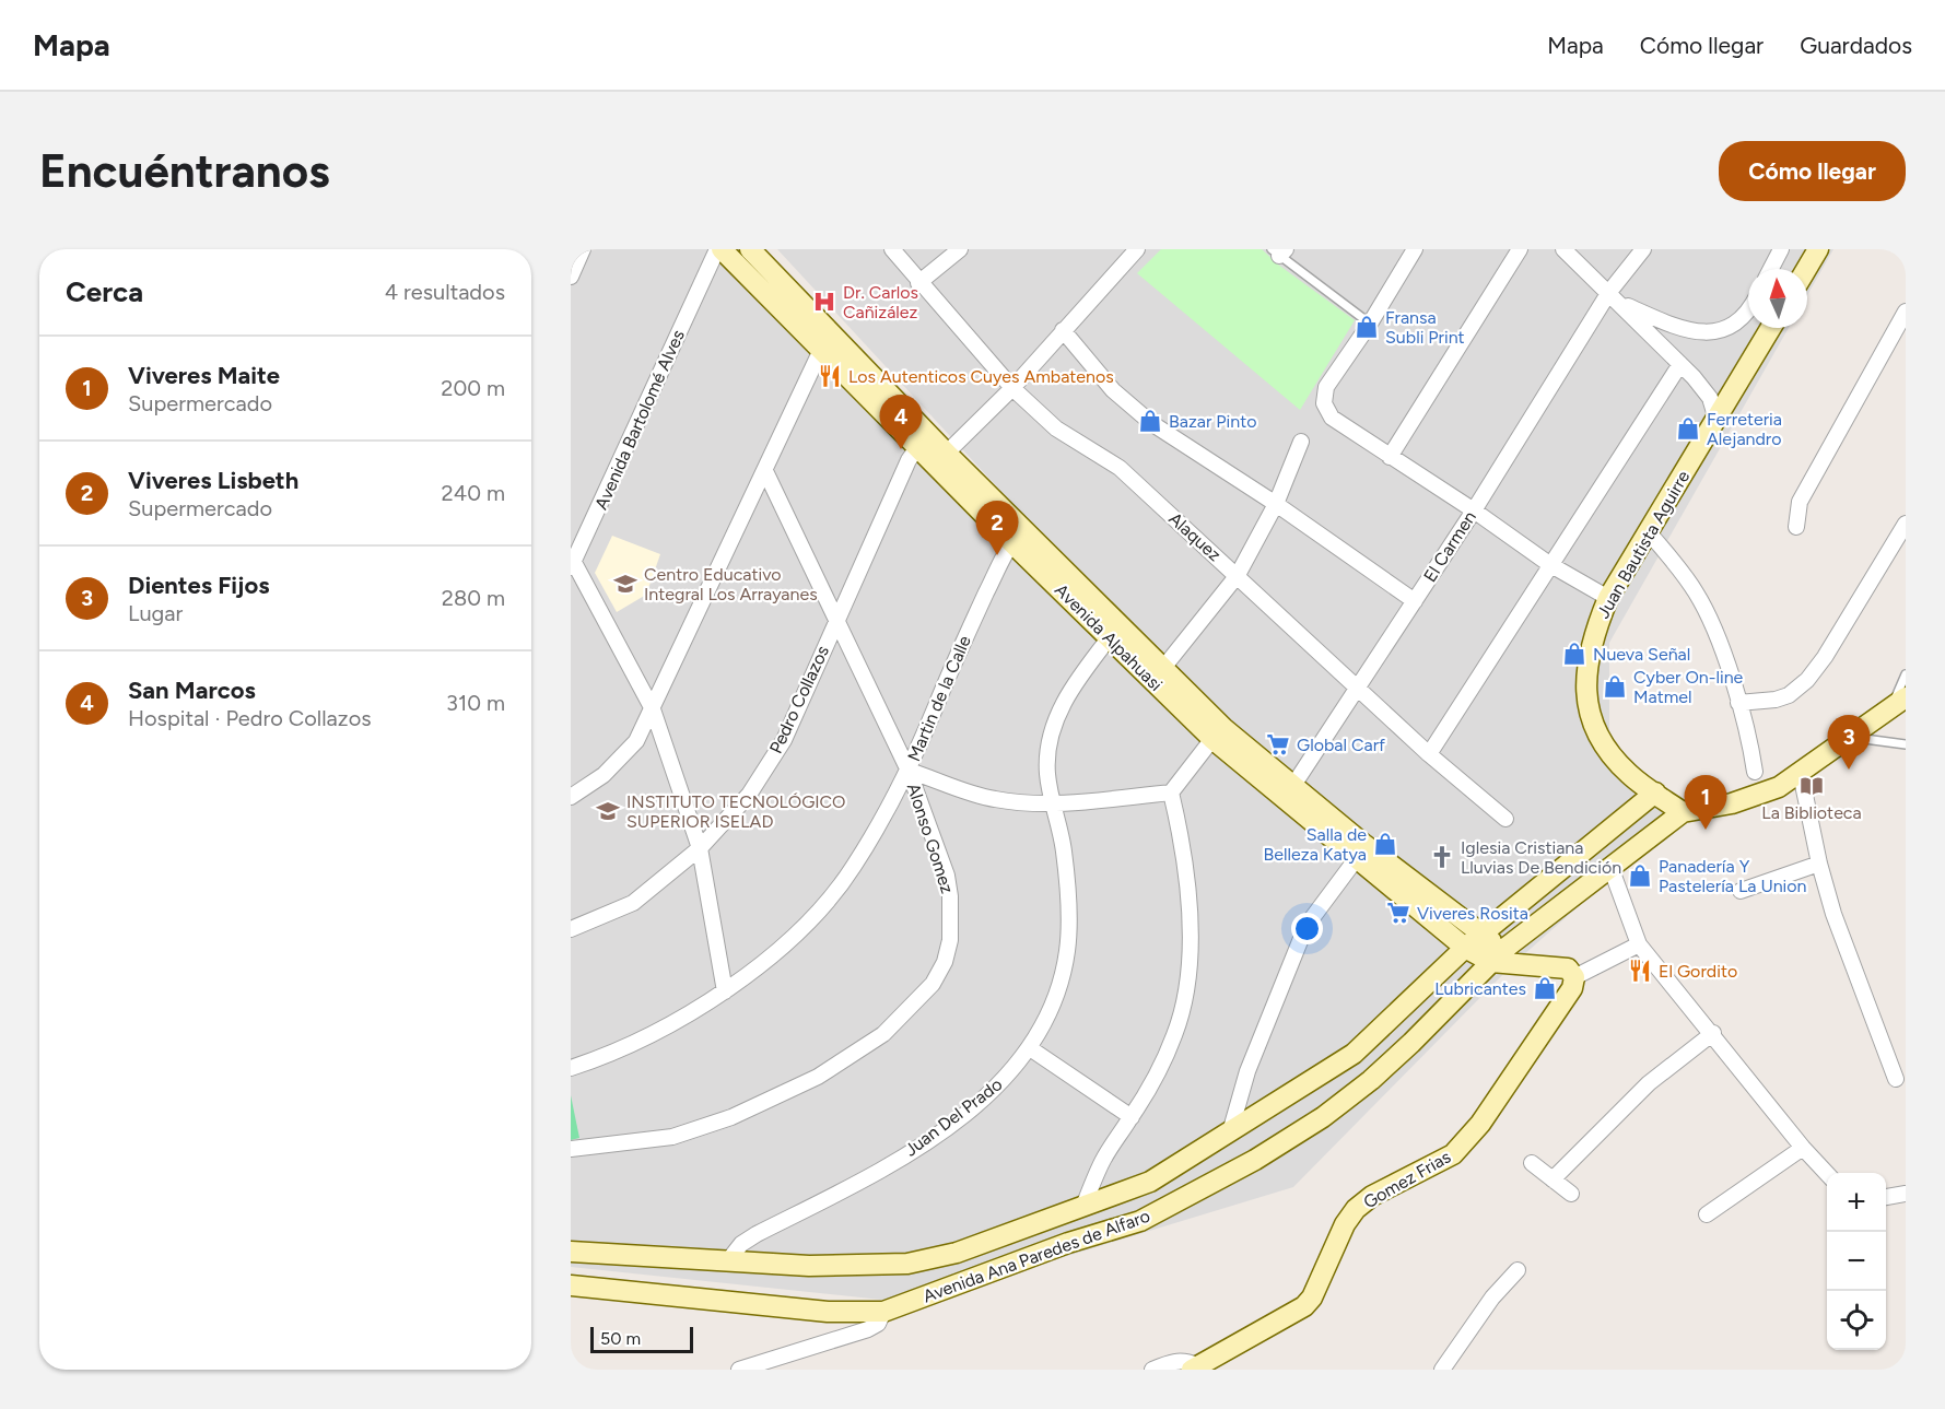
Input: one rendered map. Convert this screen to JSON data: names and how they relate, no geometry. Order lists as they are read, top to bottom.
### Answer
{
  "streets": {
    "main road": [
      "Juan Bautista Aguirre",
      "Avenida Alpahuasi",
      "Gomez Frias",
      "Avenida Ana Paredes de Alfaro"
    ],
    "street": [
      "Avenida Bartolomé Alves",
      "Alaquez",
      "El Carmen",
      "Martin de la Calle",
      "Pedro Collazos",
      "Alonso Gomez",
      "Juan Del Prado"
    ]
  },
  "crossings": [
    ["Avenida Bartolomé Alves", "Avenida Alpahuasi"],
    ["Alaquez", "El Carmen"],
    ["Juan Bautista Aguirre", "Avenida Ana Paredes de Alfaro"],
    ["El Carmen", "Avenida Alpahuasi"],
    ["Avenida Alpahuasi", "Martin de la Calle"],
    ["Avenida Alpahuasi", "Pedro Collazos"],
    ["Avenida Alpahuasi", "Juan Del Prado"],
    ["Avenida Alpahuasi", "Gomez Frias"],
    ["Avenida Alpahuasi", "Avenida Ana Paredes de Alfaro"],
    ["Martin de la Calle", "Alonso Gomez"],
    ["Pedro Collazos", "Alonso Gomez"],
    ["Juan Del Prado", "Avenida Ana Paredes de Alfaro"]
  ],
  "places": {
    "hospital": ["Dr. Carlos Cañizález"],
    "shop": [
      "Fransa Subli Print",
      "Bazar Pinto",
      "Ferreteria Alejandro",
      "Nueva Señal",
      "Cyber On-line Matmel",
      "Salla de Belleza Katya",
      "Panadería Y Pastelería La Union",
      "Lubricantes"
    ],
    "restaurant": ["Los Autenticos Cuyes Ambatenos", "El Gordito"],
    "school or university": ["Centro Educativo Integral Los Arrayanes", "INSTITUTO TECNOLÓGICO SUPERIOR ISELAD"],
    "supermarket": ["Global Carf", "Viveres Rosita"],
    "library": ["La Biblioteca"],
    "church": ["Iglesia Cristiana Lluvias De Bendición"]
  },
  "scale_bar": "50 m",
  "north": "top",
  "page": {
    "header": "Mapa",
    "nav": ["Mapa", "Cómo llegar", "Guardados"],
    "buttons": "Cómo llegar",
    "title": "Encuéntranos",
    "heading": ["Cerca", "4 resultados"],
    "list": [
      {
        "mark": "1",
        "name": "Viveres Maite",
        "note": "Supermercado",
        "value": "200 m"
      },
      {
        "mark": "2",
        "name": "Viveres Lisbeth",
        "note": "Supermercado",
        "value": "240 m"
      },
      {
        "mark": "3",
        "name": "Dientes Fijos",
        "note": "Lugar",
        "value": "280 m"
      },
      {
        "mark": "4",
        "name": "San Marcos",
        "note": "Hospital · Pedro Collazos",
        "value": "310 m"
      }
    ],
    "pins": [
      "4",
      "2",
      "3",
      "1"
    ],
    "map_buttons": ["+", "−"],
    "scale": "50 m"
  }
}
